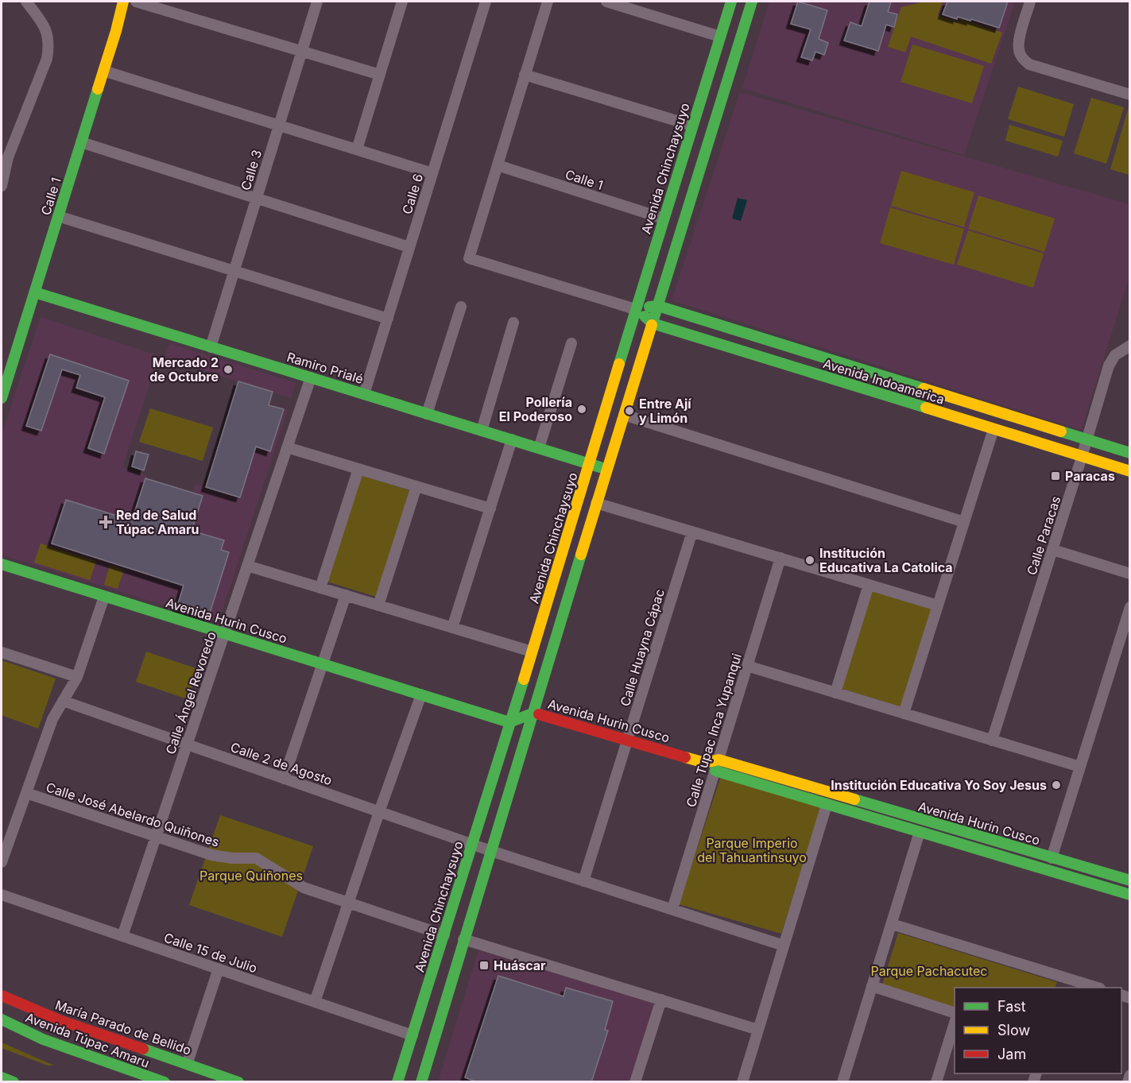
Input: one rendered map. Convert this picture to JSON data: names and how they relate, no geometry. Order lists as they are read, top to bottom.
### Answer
{
  "streets": {
    "street": [
      "Avenida Chinchaysuyo",
      "Calle 3",
      "Calle 1",
      "Calle 6",
      "Ramiro Prialé",
      "Avenida Indoamerica",
      "Calle Paracas",
      "Avenida Hurin Cusco",
      "Calle Huayna Cápac",
      "Calle Ángel Revoredo",
      "Calle Tupac Inca Yupanqui",
      "Calle 2 de Agosto",
      "Calle José Abelardo Quiñones",
      "Calle 15 de Julio",
      "María Parado de Bellido",
      "Avenida Túpac Amaru"
    ]
  },
  "crossings": [
    ["Avenida Chinchaysuyo", "Calle 1"],
    ["Avenida Chinchaysuyo", "Ramiro Prialé"],
    ["Avenida Chinchaysuyo", "Avenida Indoamerica"],
    ["Avenida Chinchaysuyo", "Avenida Hurin Cusco"],
    ["Avenida Chinchaysuyo", "Calle 2 de Agosto"],
    ["Avenida Chinchaysuyo", "Calle José Abelardo Quiñones"],
    ["Avenida Chinchaysuyo", "Calle 15 de Julio"],
    ["Calle 3", "Ramiro Prialé"],
    ["Calle 1", "Ramiro Prialé"],
    ["Calle 1", "Avenida Indoamerica"],
    ["Calle 6", "Ramiro Prialé"],
    ["Ramiro Prialé", "Calle Ángel Revoredo"],
    ["Avenida Indoamerica", "Calle Paracas"],
    ["Avenida Hurin Cusco", "Calle Huayna Cápac"],
    ["Avenida Hurin Cusco", "Calle Ángel Revoredo"],
    ["Avenida Hurin Cusco", "Calle Tupac Inca Yupanqui"],
    ["Calle Huayna Cápac", "Calle 2 de Agosto"],
    ["Calle Ángel Revoredo", "Calle 2 de Agosto"],
    ["Calle Ángel Revoredo", "Calle José Abelardo Quiñones"],
    ["Calle Ángel Revoredo", "Calle 15 de Julio"],
    ["Calle Tupac Inca Yupanqui", "Calle 2 de Agosto"]
  ],
  "parks": ["Parque Imperio del Tahuantinsuyo", "Parque Quiñones", "Parque Pachacutec"],
  "places": {
    "other": [
      "Mercado 2 de Octubre",
      "Pollería El Poderoso",
      "Entre Ají y Limón",
      "Institución Educativa La Catolica",
      "Institución Educativa Yo Soy Jesus"
    ],
    "transit": ["Paracas", "Huáscar"],
    "health": ["Red de Salud Túpac Amaru"]
  },
  "legend": ["Fast", "Slow", "Jam"]
}
